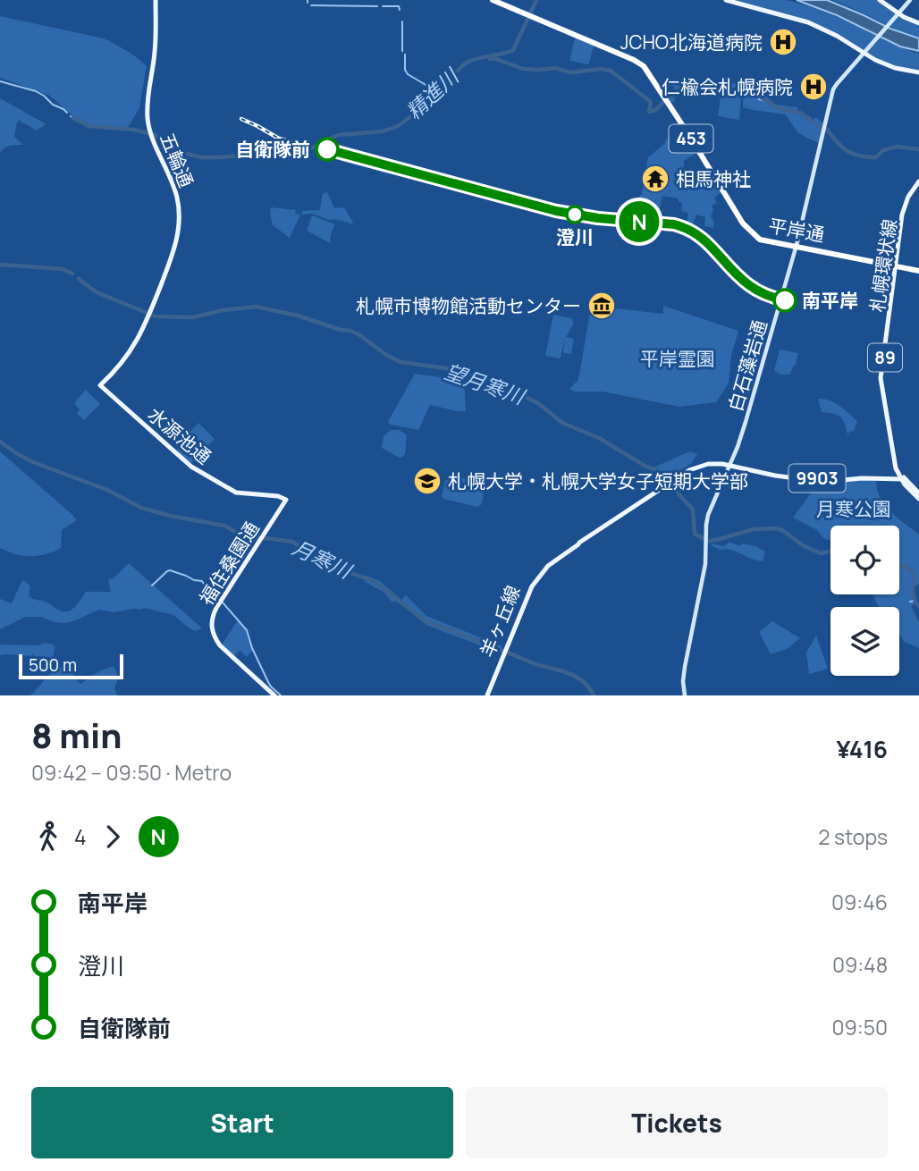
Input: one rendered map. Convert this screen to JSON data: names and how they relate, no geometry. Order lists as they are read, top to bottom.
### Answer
{
  "streets": {
    "highway": ["453", "平岸通"],
    "main road": [
      "五輪通",
      "札幌環状線",
      "89",
      "白石藻岩通",
      "水源池通",
      "9903",
      "福住桑園通",
      "羊ヶ丘線"
    ]
  },
  "crossings": [
    ["五輪通", "水源池通"],
    ["平岸通", "札幌環状線"],
    ["平岸通", "白石藻岩通"],
    ["札幌環状線", "羊ヶ丘線"],
    ["白石藻岩通", "羊ヶ丘線"],
    ["水源池通", "福住桑園通"]
  ],
  "water": ["精進川", "望月寒川", "月寒川"],
  "parks": ["平岸霊園", "月寒公園"],
  "places": {
    "hospital": ["JCHO北海道病院", "仁楡会札幌病院"],
    "other": ["自衛隊前", "澄川", "南平岸"],
    "temple": ["相馬神社"],
    "museum": ["札幌市博物館活動センター"],
    "school or university": ["札幌大学・札幌大学女子短期大学部"]
  },
  "lines": ["metro line N"],
  "scale_bar": "500 m",
  "page": {
    "on_map": "N",
    "scale": "500 m",
    "heading": ["8 min", "09:42 – 09:50 · Metro", "¥416"],
    "legs": ["4", "N", "2 stops"],
    "list": [
      {
        "name": "南平岸",
        "value": "09:46"
      },
      {
        "name": "澄川",
        "value": "09:48"
      },
      {
        "name": "自衛隊前",
        "value": "09:50"
      }
    ],
    "buttons": ["Start", "Tickets"]
  }
}
